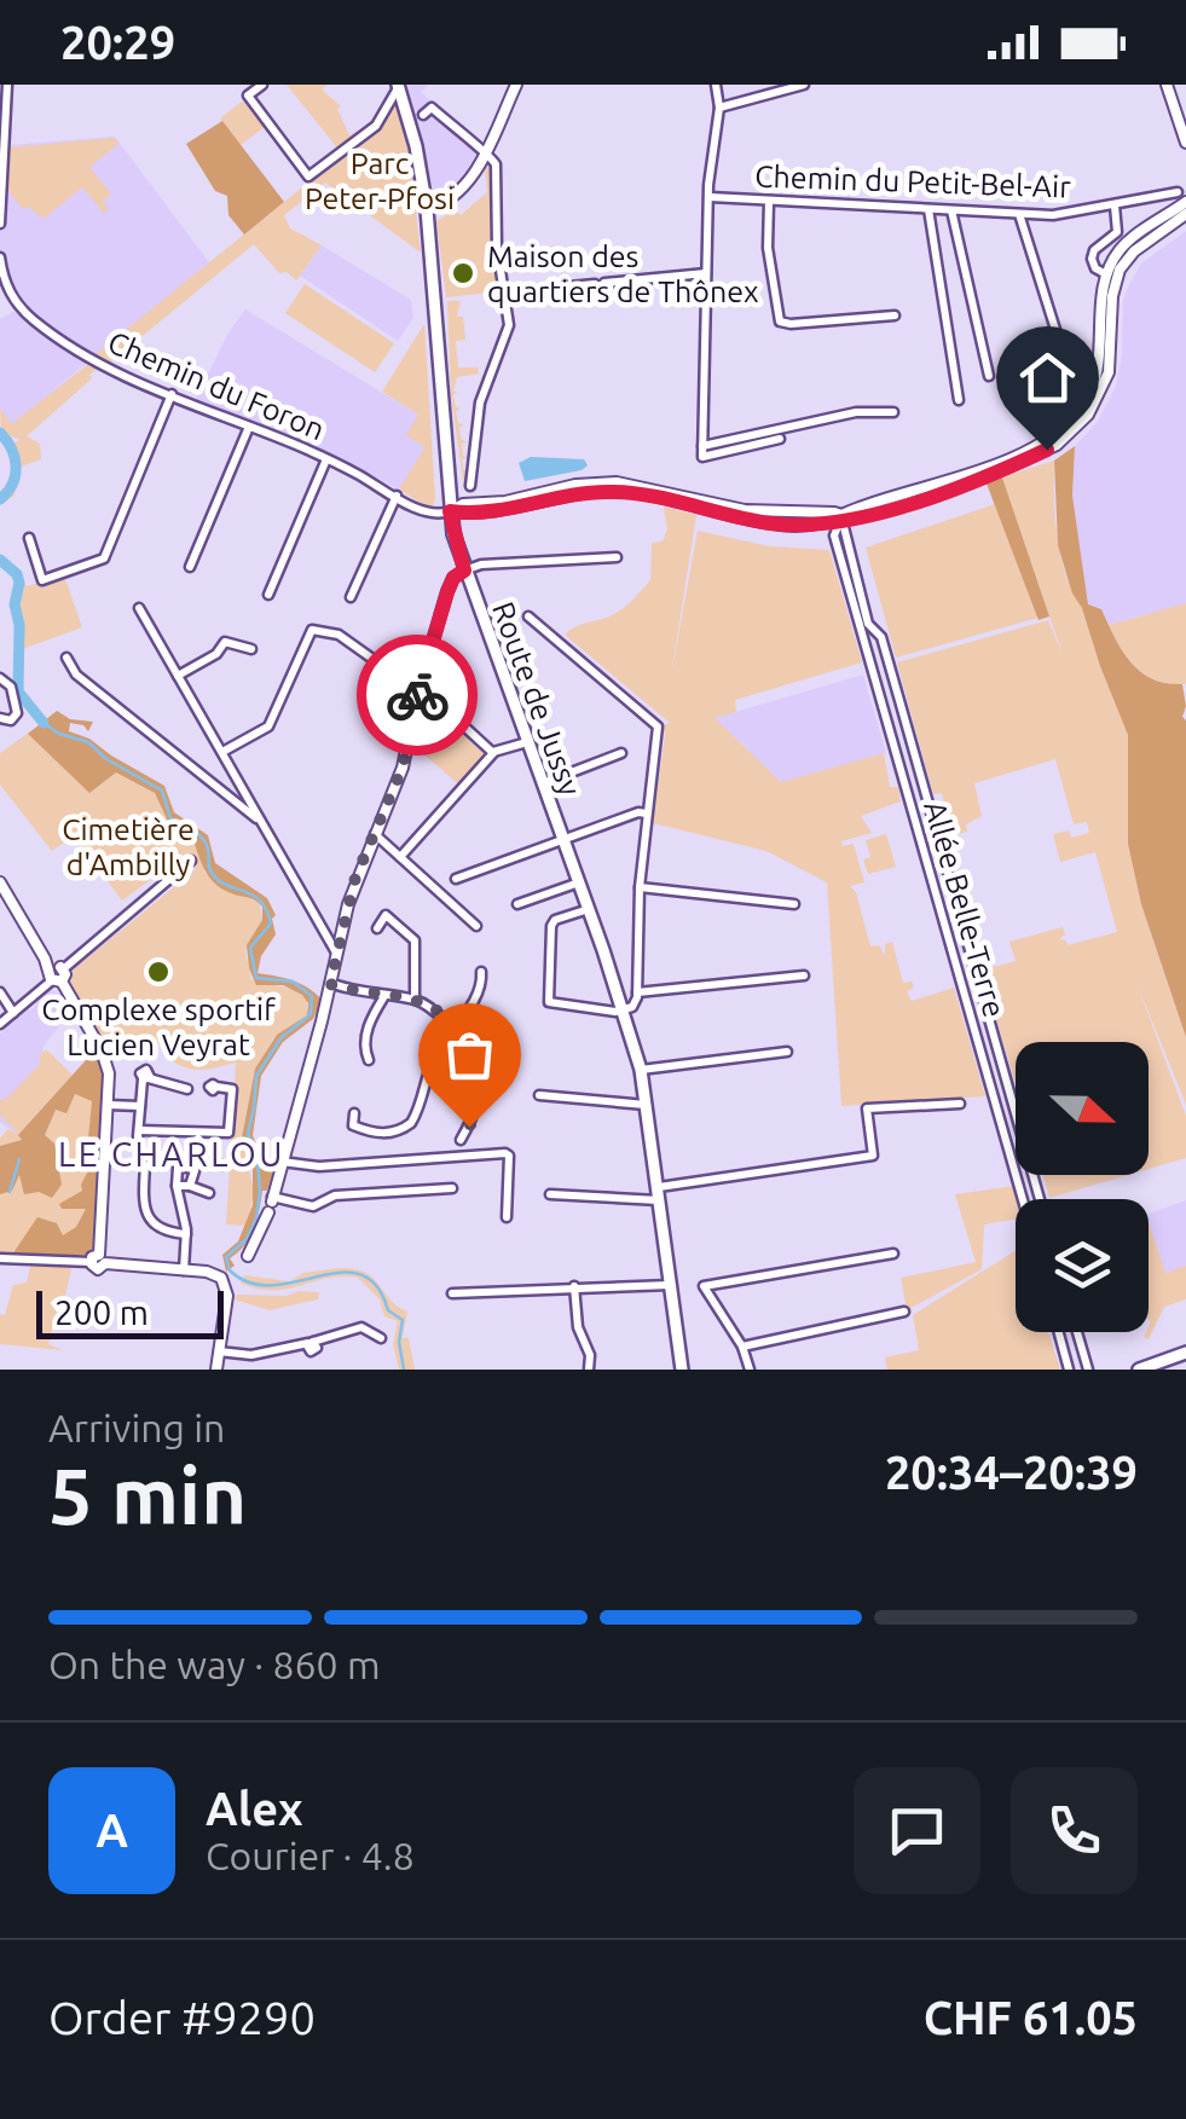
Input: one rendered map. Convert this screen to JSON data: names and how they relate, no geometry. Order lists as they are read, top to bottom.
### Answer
{
  "streets": {
    "main road": ["Route de Jussy"],
    "street": ["Chemin du Petit-Bel-Air", "Chemin du Foron", "Allée Belle-Terre"]
  },
  "crossings": [
    ["Chemin du Foron", "Route de Jussy"]
  ],
  "districts": ["LE CHARLOU"],
  "parks": ["Parc Peter-Pfosi", "Cimetière d'Ambilly"],
  "places": ["Maison des quartiers de Thônex", "Complexe sportif Lucien Veyrat"],
  "scale_bar": "200 m",
  "north": "right",
  "page": {
    "status": "20:29",
    "scale": "200 m",
    "heading": ["5 min", "Arriving in", "20:34–20:39"],
    "panel": [
      "Alex",
      "Courier · 4.8",
      "Order #9290",
      "CHF 61.05"
    ],
    "bar": "On the way · 860 m",
    "round": "A"
  }
}
